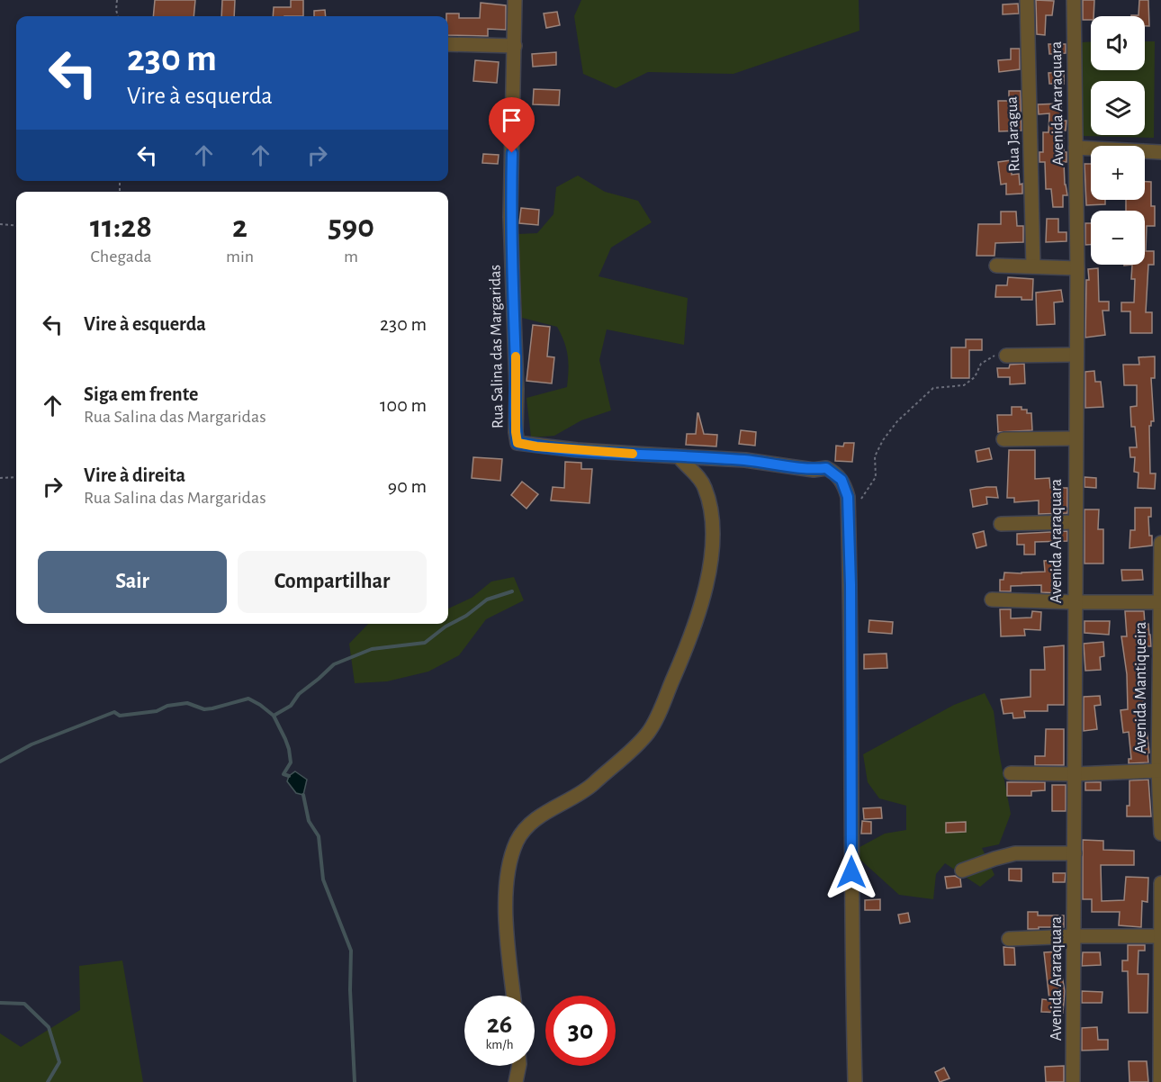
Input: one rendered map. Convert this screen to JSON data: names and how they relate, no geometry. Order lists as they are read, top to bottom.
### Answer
{
  "streets": {
    "street": [
      "Avenida Araraquara",
      "Rua Jaragua",
      "Rua Salina das Margaridas",
      "Avenida Mantiqueira"
    ]
  },
  "page": {
    "map_buttons": ["+", "−"],
    "turn": ["230 m", "Vire à esquerda"],
    "eta": [
      "11:28",
      "Chegada",
      "2",
      "min",
      "590",
      "m"
    ],
    "list": [
      {
        "name": "Vire à esquerda",
        "value": "230 m"
      },
      {
        "name": "Siga em frente",
        "note": "Rua Salina das Margaridas",
        "value": "100 m"
      },
      {
        "name": "Vire à direita",
        "note": "Rua Salina das Margaridas",
        "value": "90 m"
      }
    ],
    "buttons": ["Sair", "Compartilhar"],
    "speed": "26 km/h",
    "limit": "30"
  }
}
